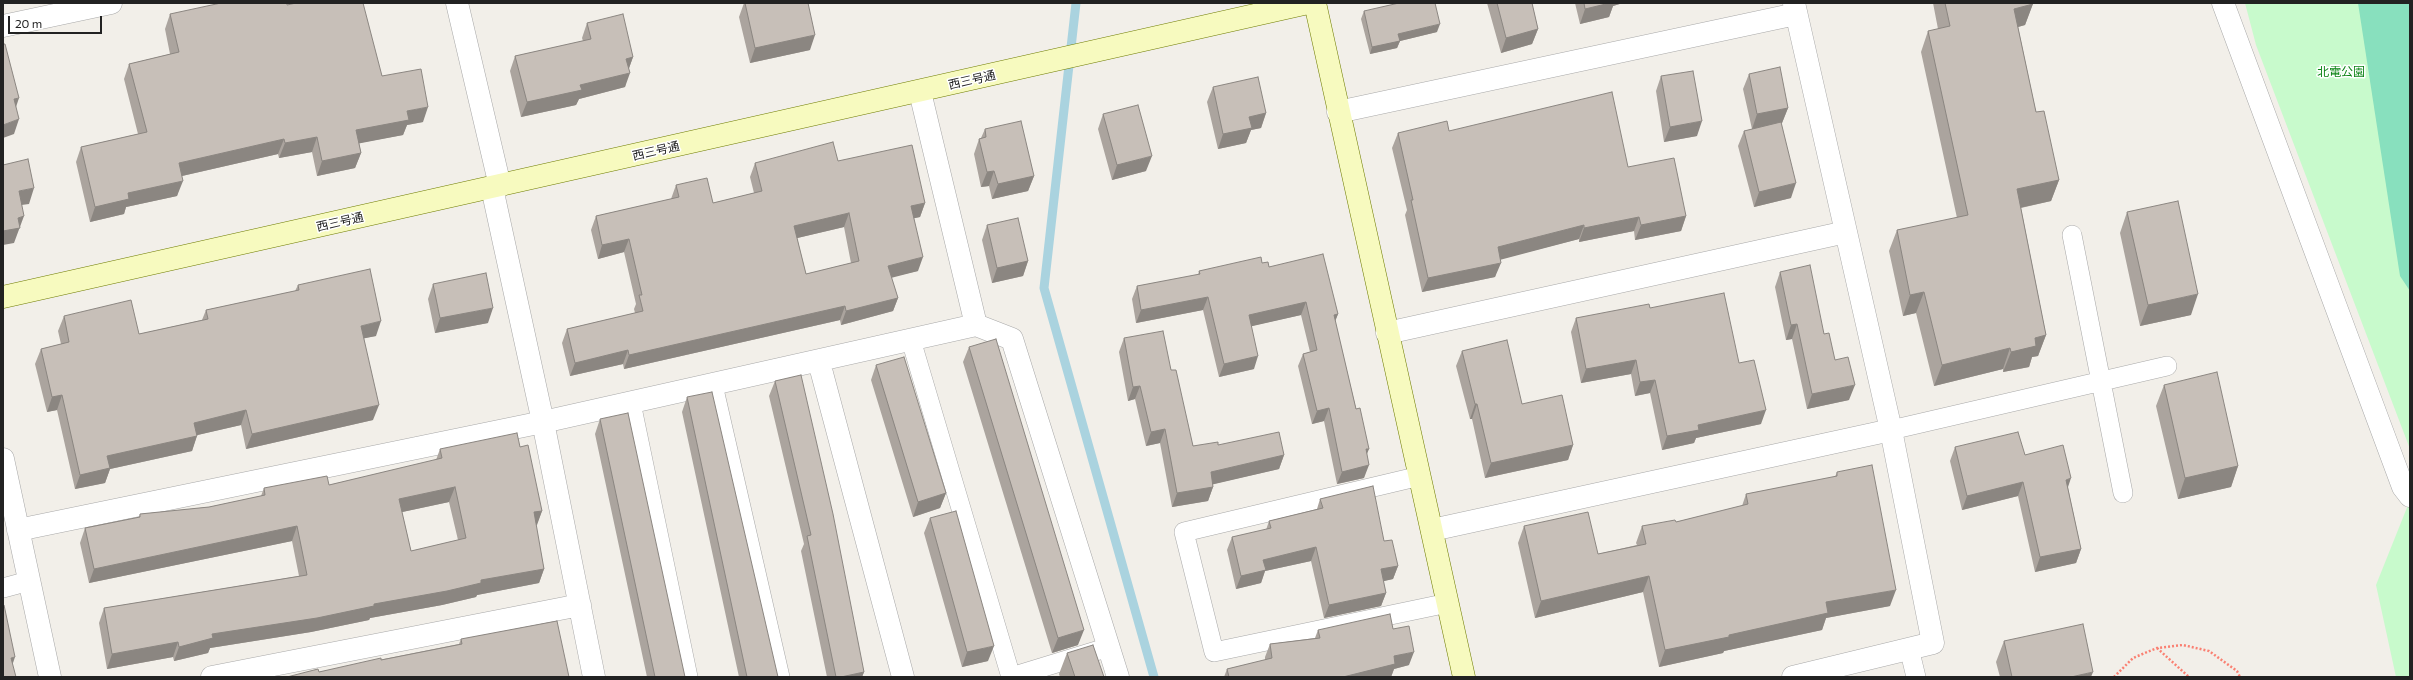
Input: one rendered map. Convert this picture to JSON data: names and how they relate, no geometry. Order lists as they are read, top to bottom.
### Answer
{
  "streets": {
    "street": ["西三号通"]
  },
  "parks": ["北電公園"],
  "scale_bar": "20 m"
}
